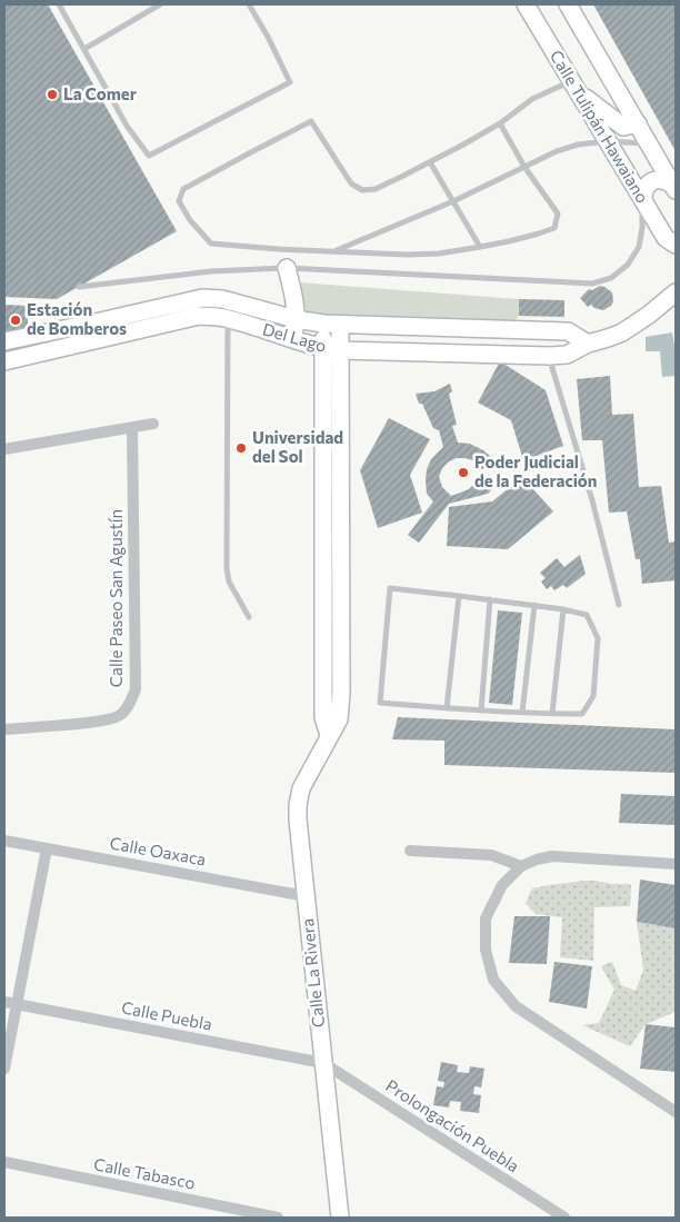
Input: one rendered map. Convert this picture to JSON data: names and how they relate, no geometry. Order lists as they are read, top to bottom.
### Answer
{
  "streets": {
    "street": [
      "Calle Tulipán Hawaiano",
      "Del Lago",
      "Calle Paseo San Agustín",
      "Calle Oaxaca",
      "Calle La Rivera",
      "Calle Puebla",
      "Prolongación Puebla",
      "Calle Tabasco"
    ]
  },
  "crossings": [
    ["Del Lago", "Calle La Rivera"],
    ["Calle Oaxaca", "Calle La Rivera"],
    ["Calle La Rivera", "Calle Puebla"],
    ["Calle La Rivera", "Prolongación Puebla"],
    ["Calle Puebla", "Prolongación Puebla"]
  ],
  "places": [
    "La Comer",
    "Estación de Bomberos",
    "Universidad del Sol",
    "Poder Judicial de la Federación"
  ]
}
